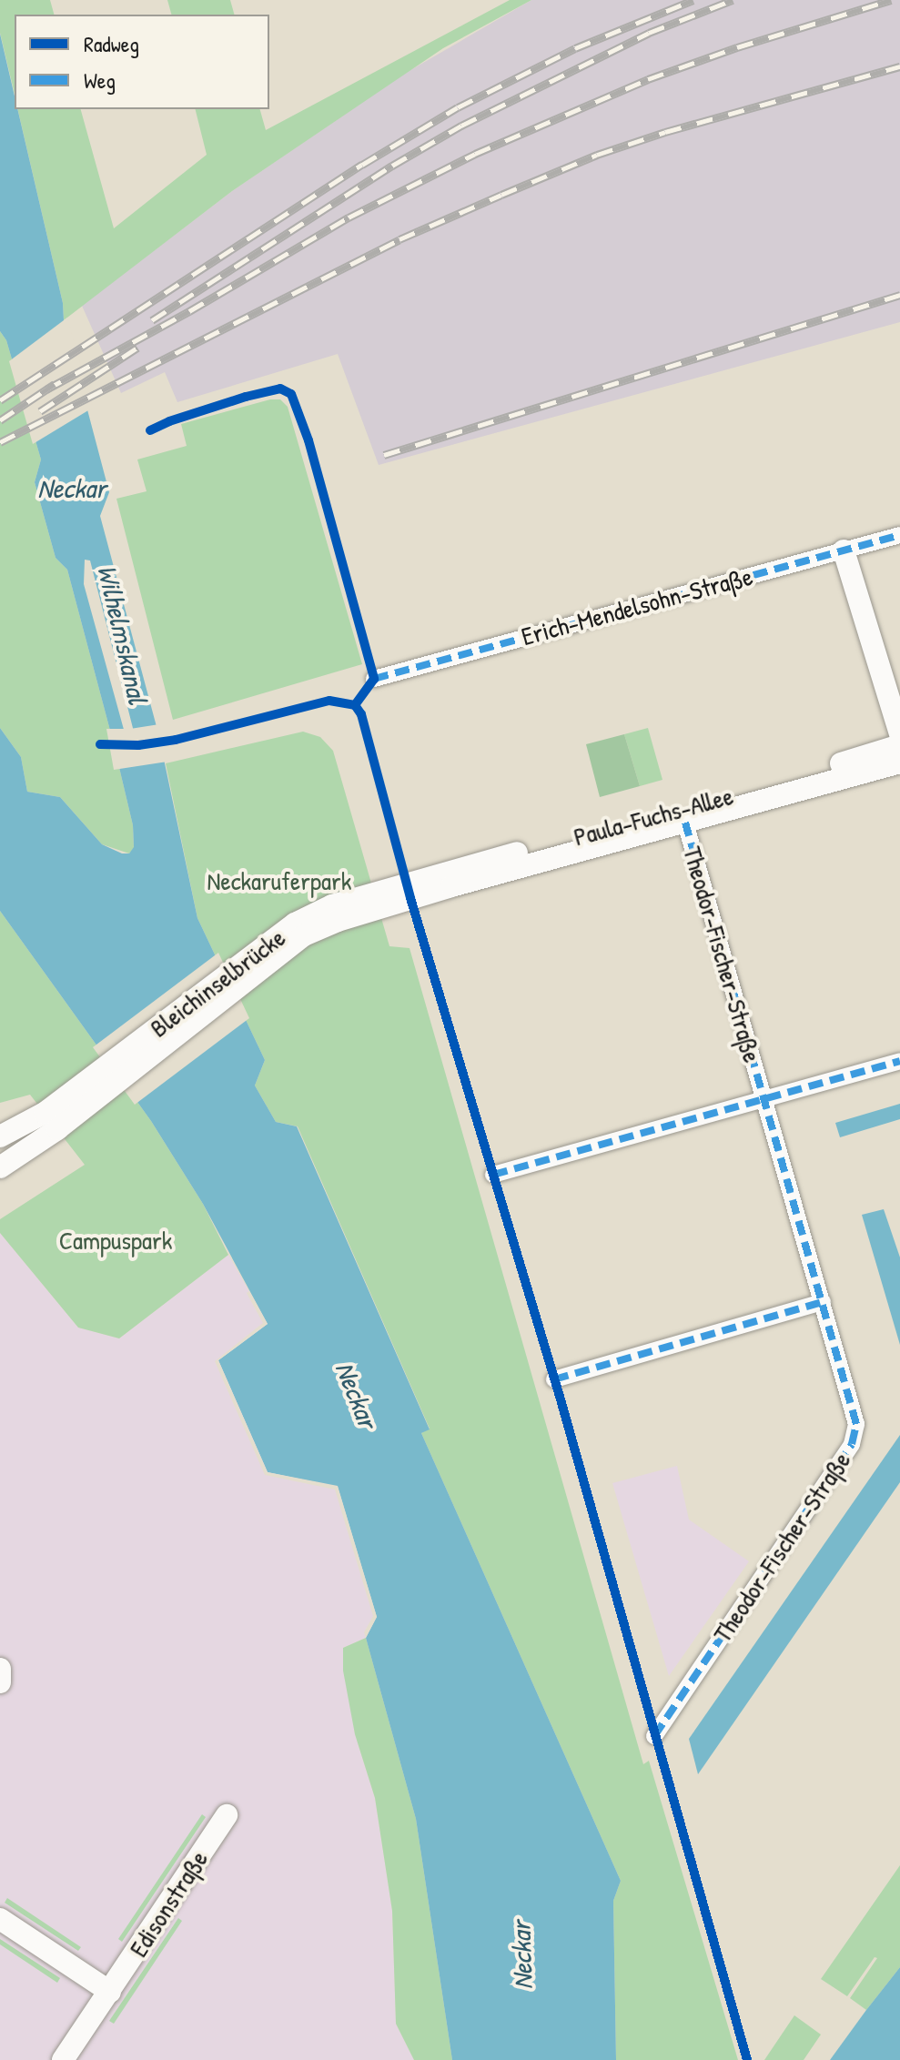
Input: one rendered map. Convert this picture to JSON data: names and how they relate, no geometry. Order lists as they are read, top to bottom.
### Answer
{
  "streets": {
    "street": [
      "Erich-Mendelsohn-Straße",
      "Paula-Fuchs-Allee",
      "Theodor-Fischer-Straße",
      "Bleichinselbrücke",
      "Edisonstraße"
    ]
  },
  "crossings": [
    ["Paula-Fuchs-Allee", "Theodor-Fischer-Straße"],
    ["Paula-Fuchs-Allee", "Bleichinselbrücke"]
  ],
  "water": ["Neckar", "Wilhelmskanal"],
  "parks": ["Neckaruferpark", "Campuspark"],
  "legend": ["Radweg", "Weg"]
}
